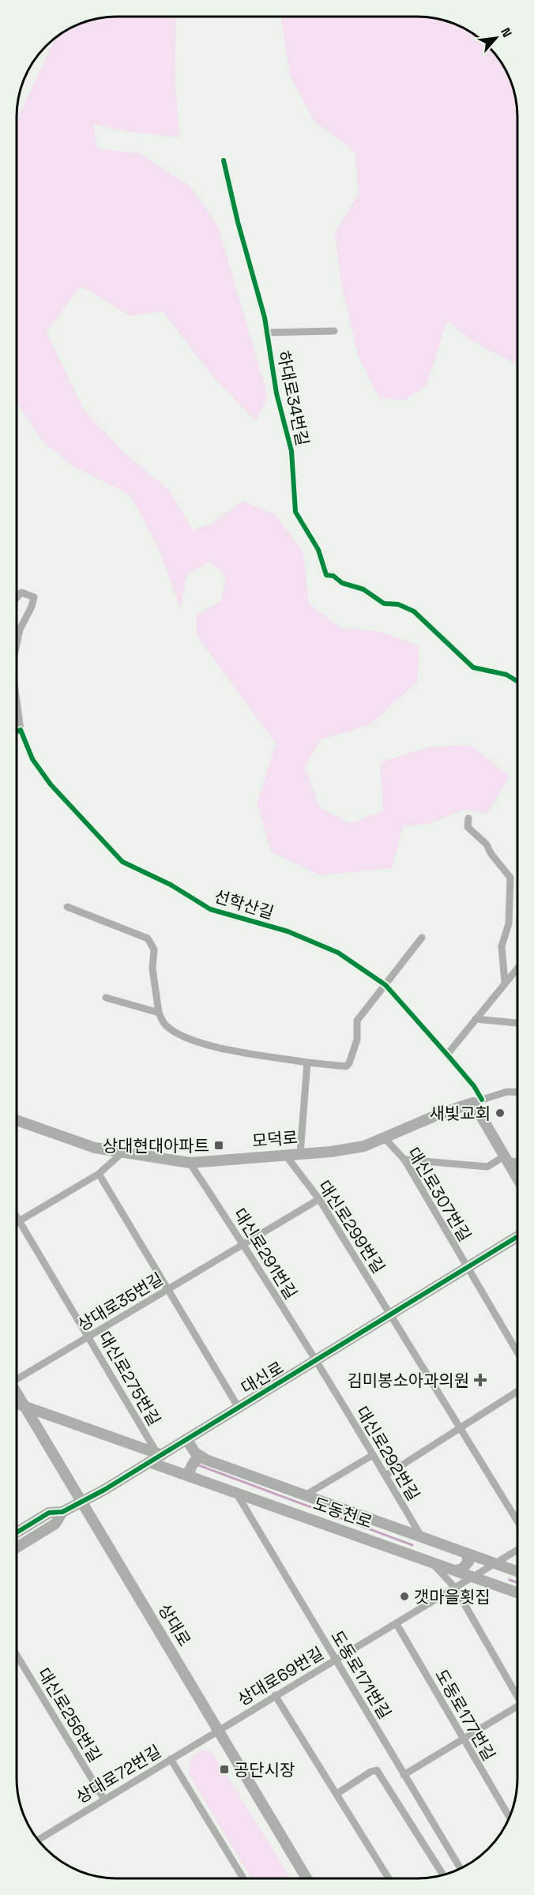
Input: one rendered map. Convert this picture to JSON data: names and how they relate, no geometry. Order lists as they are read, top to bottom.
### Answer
{
  "streets": {
    "street": [
      "하대로34번길",
      "선학산길",
      "모덕로",
      "대신로307번길",
      "대신로299번길",
      "대신로291번길",
      "상대로35번길",
      "대신로",
      "대신로275번길",
      "대신로292번길",
      "도동천로",
      "상대로",
      "도동로171번길",
      "상대로69번길",
      "대신로256번길",
      "도동로177번길",
      "상대로72번길"
    ]
  },
  "crossings": [
    ["선학산길", "모덕로"],
    ["모덕로", "대신로307번길"],
    ["모덕로", "대신로299번길"],
    ["모덕로", "대신로291번길"],
    ["대신로307번길", "대신로"],
    ["대신로299번길", "상대로35번길"],
    ["대신로299번길", "대신로"],
    ["대신로291번길", "상대로35번길"],
    ["대신로291번길", "대신로"],
    ["대신로291번길", "대신로292번길"],
    ["상대로35번길", "대신로275번길"],
    ["대신로", "대신로275번길"],
    ["대신로", "대신로292번길"],
    ["대신로", "도동천로"],
    ["대신로", "상대로"],
    ["대신로292번길", "도동천로"],
    ["도동천로", "도동로171번길"],
    ["도동천로", "상대로69번길"],
    ["상대로", "상대로69번길"],
    ["상대로", "상대로72번길"],
    ["도동로171번길", "상대로69번길"],
    ["상대로69번길", "도동로177번길"],
    ["상대로69번길", "상대로72번길"],
    ["대신로256번길", "상대로72번길"]
  ],
  "places": {
    "other": ["새빛교회", "갯마을횟집"],
    "transit": ["상대현대아파트", "공단시장"],
    "health": ["김미봉소아과의원"]
  },
  "north": "top right"
}
